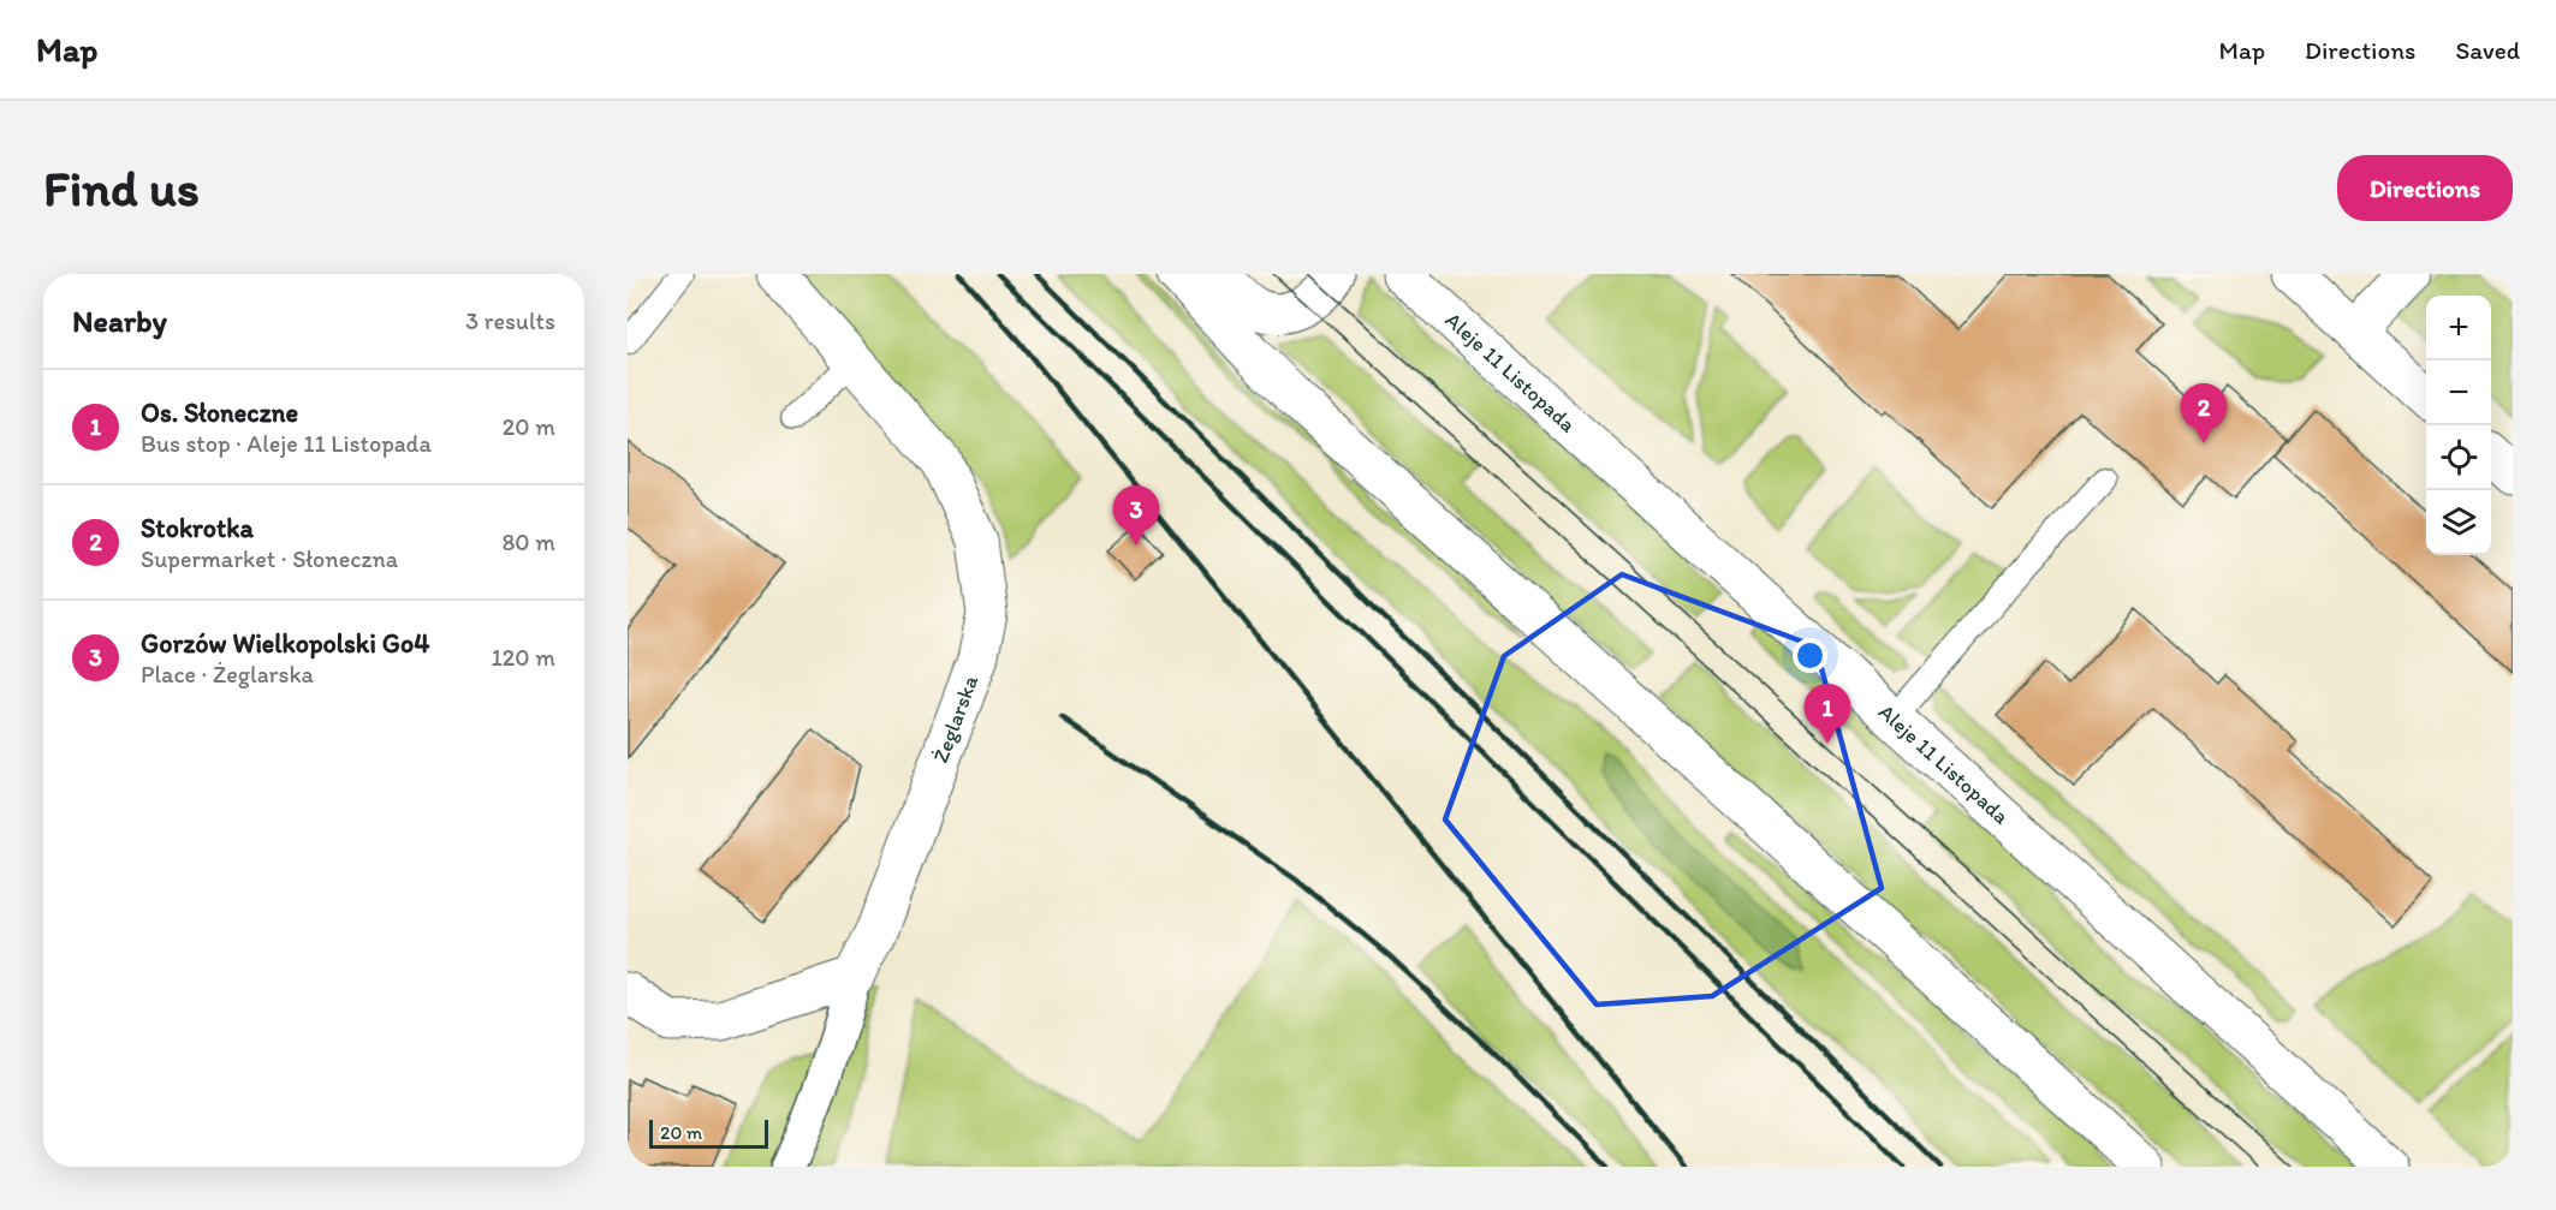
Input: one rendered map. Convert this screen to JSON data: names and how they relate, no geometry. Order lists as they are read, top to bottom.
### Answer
{
  "streets": {
    "main road": ["Aleje 11 Listopada", "Żeglarska"]
  },
  "scale_bar": "20 m",
  "page": {
    "header": "Map",
    "nav": ["Map", "Directions", "Saved"],
    "buttons": "Directions",
    "title": "Find us",
    "heading": ["Nearby", "3 results"],
    "map_buttons": ["+", "−"],
    "list": [
      {
        "mark": "1",
        "name": "Os. Słoneczne",
        "note": "Bus stop · Aleje 11 Listopada",
        "value": "20 m"
      },
      {
        "mark": "2",
        "name": "Stokrotka",
        "note": "Supermarket · Słoneczna",
        "value": "80 m"
      },
      {
        "mark": "3",
        "name": "Gorzów Wielkopolski Go4",
        "note": "Place · Żeglarska",
        "value": "120 m"
      }
    ],
    "pins": ["2", "3", "1"],
    "scale": "20 m"
  }
}
